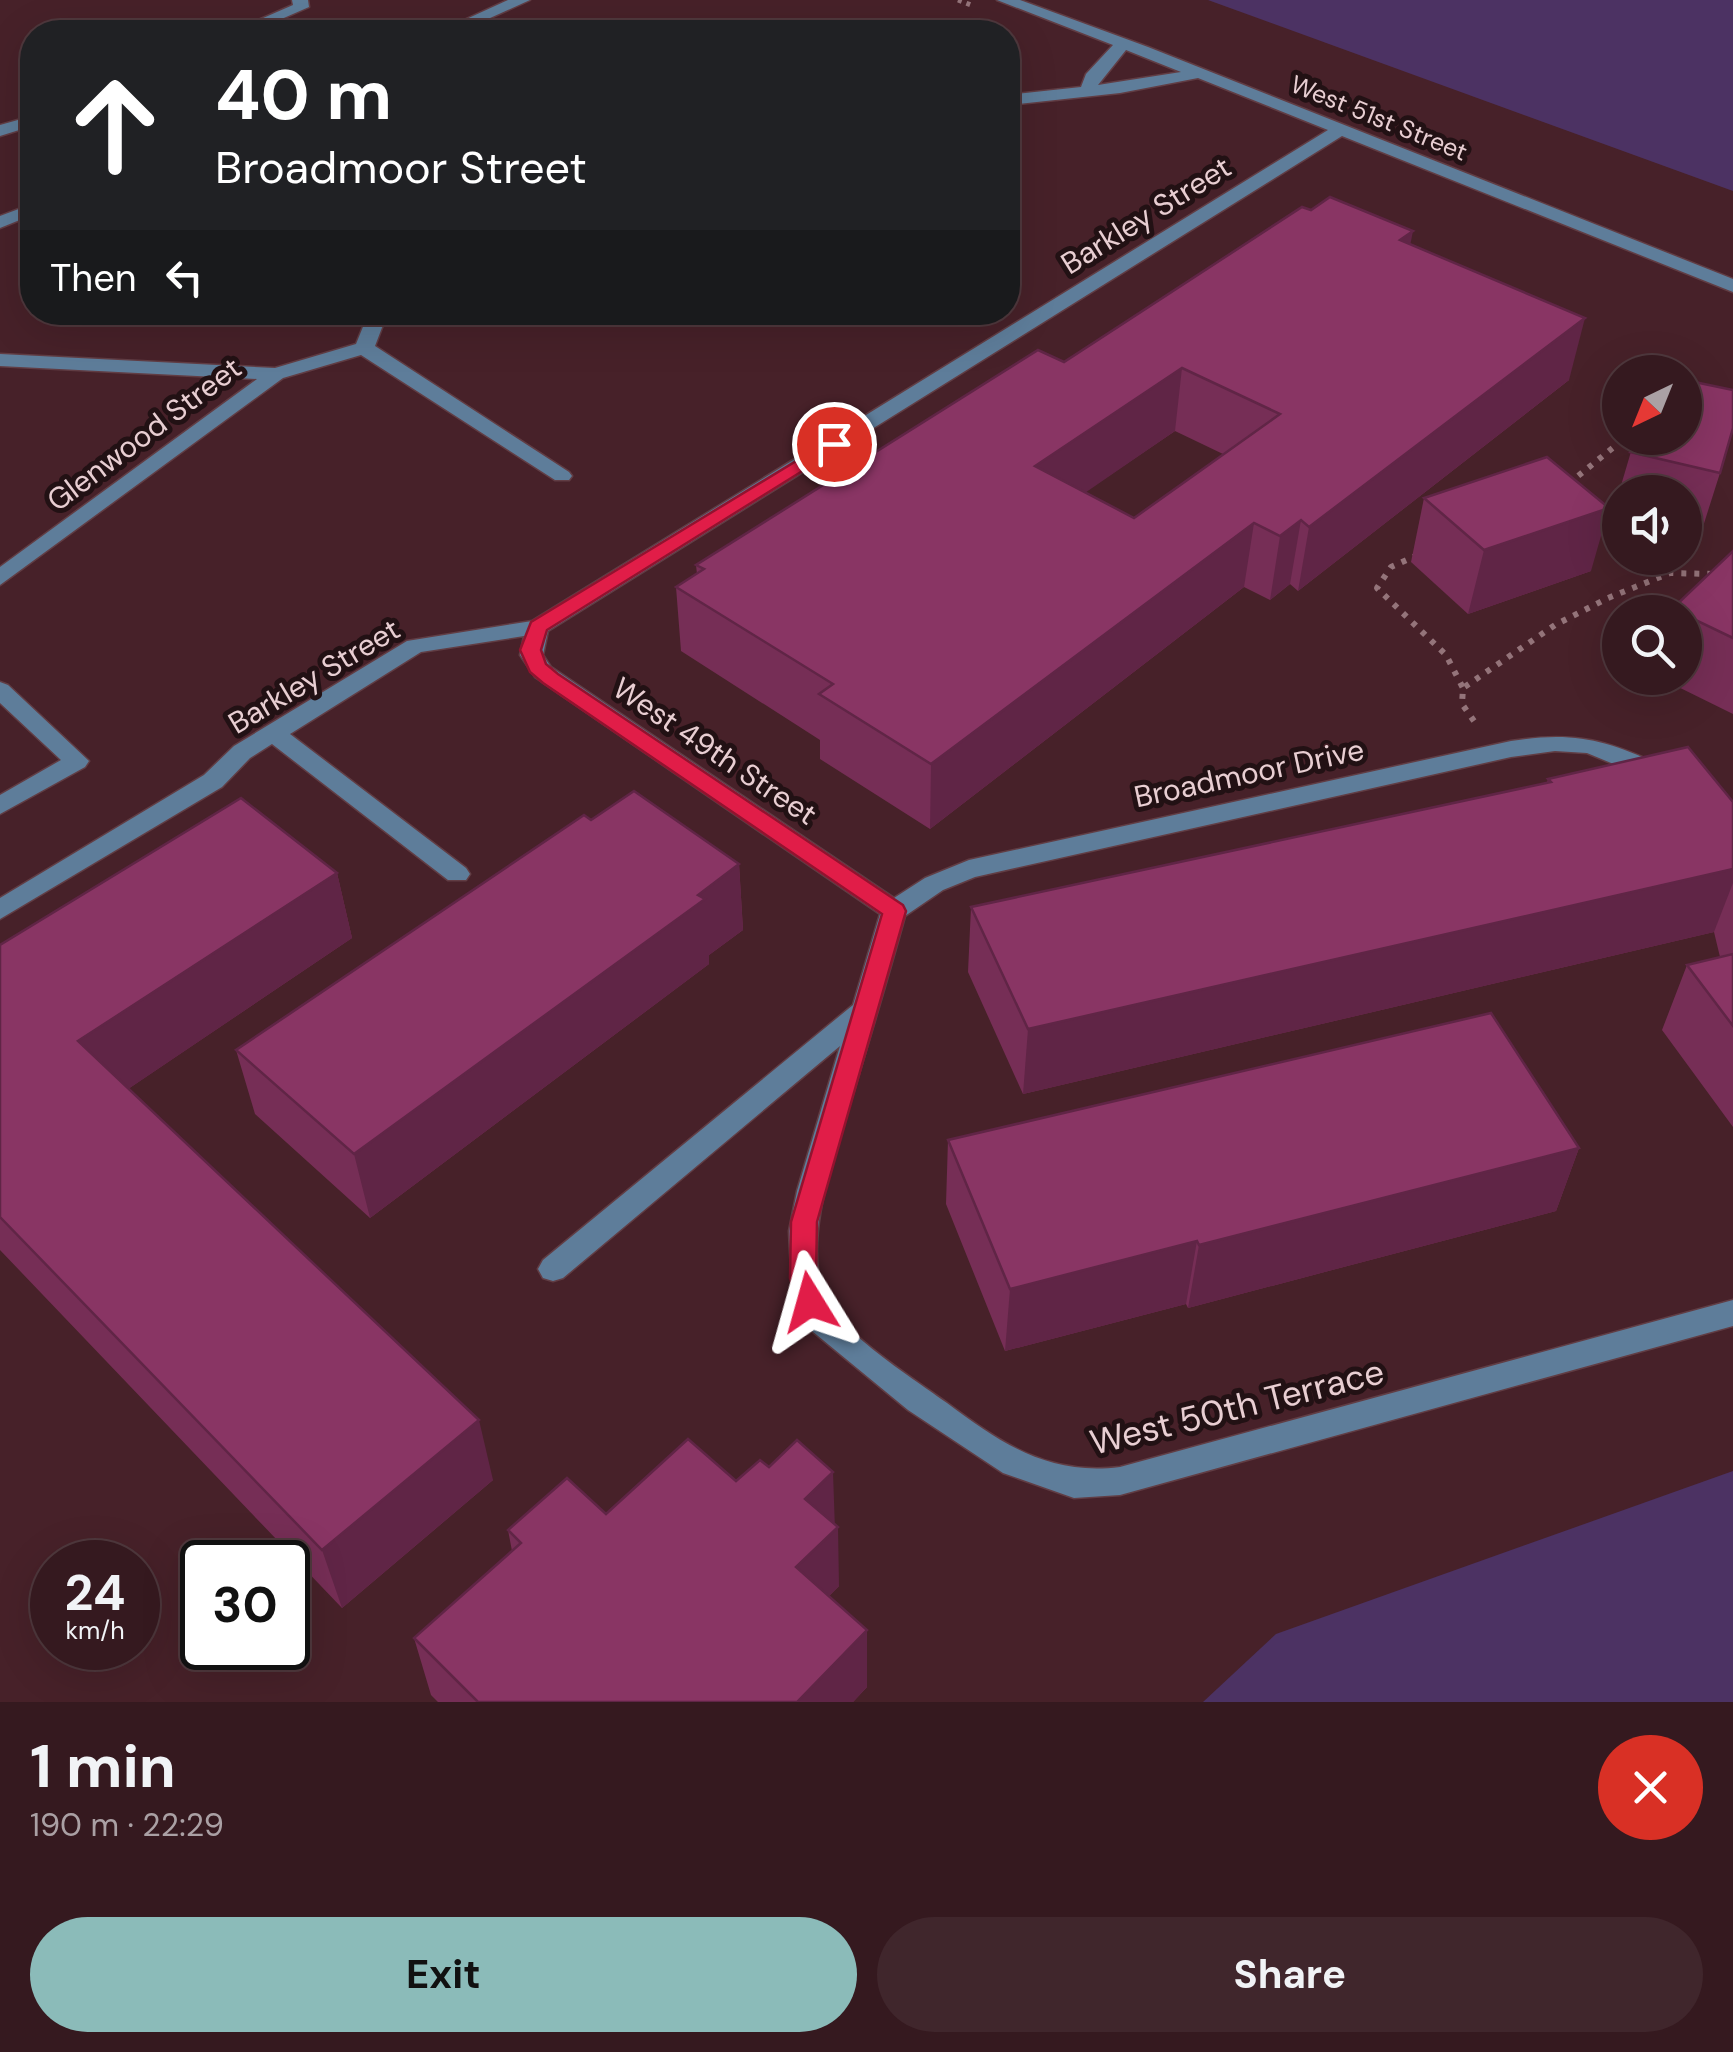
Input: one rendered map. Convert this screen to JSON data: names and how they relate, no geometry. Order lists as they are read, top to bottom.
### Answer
{
  "streets": {
    "street": [
      "West 51st Street",
      "Barkley Street",
      "Glenwood Street",
      "West 49th Street",
      "Broadmoor Drive",
      "West 50th Terrace"
    ]
  },
  "crossings": [
    ["West 51st Street", "Barkley Street"],
    ["Barkley Street", "West 49th Street"],
    ["West 49th Street", "Broadmoor Drive"],
    ["West 49th Street", "West 50th Terrace"],
    ["Broadmoor Drive", "West 50th Terrace"]
  ],
  "north": "bottom left",
  "page": {
    "turn": ["40 m", "Broadmoor Street"],
    "then": "Then",
    "speed": "24 km/h",
    "limit": "30",
    "heading": ["1 min", "190 m · 22:29"],
    "buttons": ["Exit", "Share"]
  }
}
